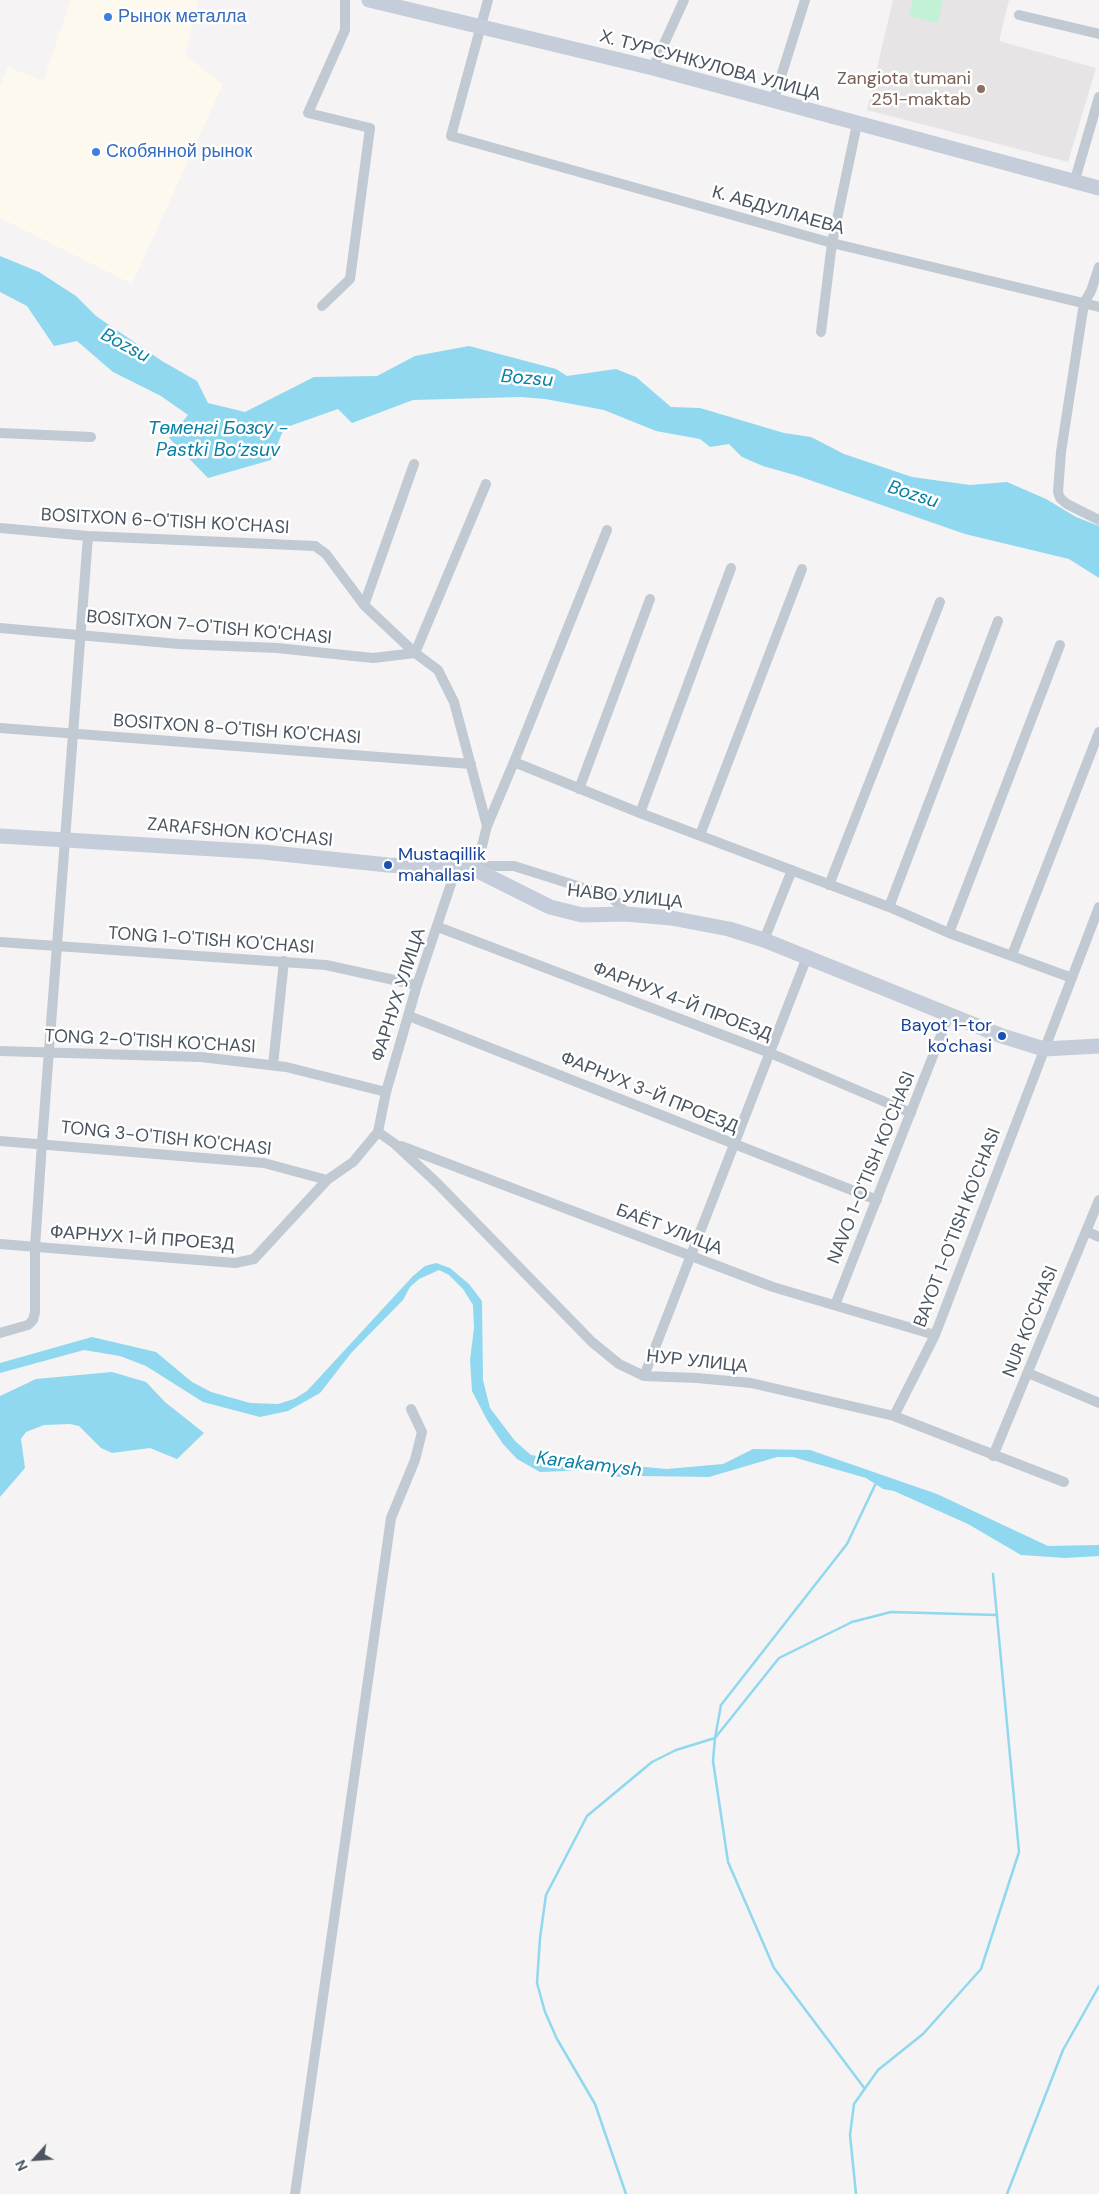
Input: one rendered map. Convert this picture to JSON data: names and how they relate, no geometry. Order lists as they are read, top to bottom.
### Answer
{
  "streets": {
    "street": [
      "Х. ТУРСУНКУЛОВА УЛИЦА",
      "К. АБДУЛЛАЕВА",
      "BOSITXON 6-O'TISH KO'CHASI",
      "BOSITXON 7-O'TISH KO'CHASI",
      "BOSITXON 8-O'TISH KO'CHASI",
      "ZARAFSHON KO'CHASI",
      "НАВО УЛИЦА",
      "TONG 1-O'TISH KO'CHASI",
      "ФАРНУХ УЛИЦА",
      "ФАРНУХ 4-Й ПРОЕЗД",
      "TONG 2-O'TISH KO'CHASI",
      "ФАРНУХ 3-Й ПРОЕЗД",
      "TONG 3-O'TISH KO'CHASI",
      "NAVO 1-O'TISH KO'CHASI",
      "BAYOT 1-O'TISH KO'CHASI",
      "БАЁТ УЛИЦА",
      "ФАРНУХ 1-Й ПРОЕЗД",
      "NUR KO'CHASI",
      "НУР УЛИЦА"
    ]
  },
  "crossings": [
    ["Х. ТУРСУНКУЛОВА УЛИЦА", "К. АБДУЛЛАЕВА"],
    ["ZARAFSHON KO'CHASI", "НАВО УЛИЦА"],
    ["ZARAFSHON KO'CHASI", "ФАРНУХ УЛИЦА"],
    ["НАВО УЛИЦА", "NAVO 1-O'TISH KO'CHASI"],
    ["НАВО УЛИЦА", "BAYOT 1-O'TISH KO'CHASI"],
    ["TONG 1-O'TISH KO'CHASI", "ФАРНУХ УЛИЦА"],
    ["ФАРНУХ УЛИЦА", "ФАРНУХ 4-Й ПРОЕЗД"],
    ["ФАРНУХ УЛИЦА", "TONG 2-O'TISH KO'CHASI"],
    ["ФАРНУХ УЛИЦА", "ФАРНУХ 3-Й ПРОЕЗД"],
    ["ФАРНУХ УЛИЦА", "ФАРНУХ 1-Й ПРОЕЗД"],
    ["ФАРНУХ УЛИЦА", "НУР УЛИЦА"],
    ["ФАРНУХ 4-Й ПРОЕЗД", "NAVO 1-O'TISH KO'CHASI"],
    ["ФАРНУХ 3-Й ПРОЕЗД", "NAVO 1-O'TISH KO'CHASI"],
    ["TONG 3-O'TISH KO'CHASI", "ФАРНУХ 1-Й ПРОЕЗД"],
    ["NAVO 1-O'TISH KO'CHASI", "БАЁТ УЛИЦА"],
    ["BAYOT 1-O'TISH KO'CHASI", "БАЁТ УЛИЦА"],
    ["BAYOT 1-O'TISH KO'CHASI", "НУР УЛИЦА"],
    ["БАЁТ УЛИЦА", "НУР УЛИЦА"],
    ["ФАРНУХ 1-Й ПРОЕЗД", "НУР УЛИЦА"],
    ["NUR KO'CHASI", "НУР УЛИЦА"]
  ],
  "water": ["Bozsu", "Төменгі Бозсу - Pastki Boʻzsuv", "Karakamysh"],
  "places": [
    "Рынок металла",
    "Zangiota tumani 251-maktab",
    "Скобянной рынок",
    "Mustaqillik mahallasi",
    "Bayot 1-tor ko'chasi"
  ],
  "north": "bottom left"
}
